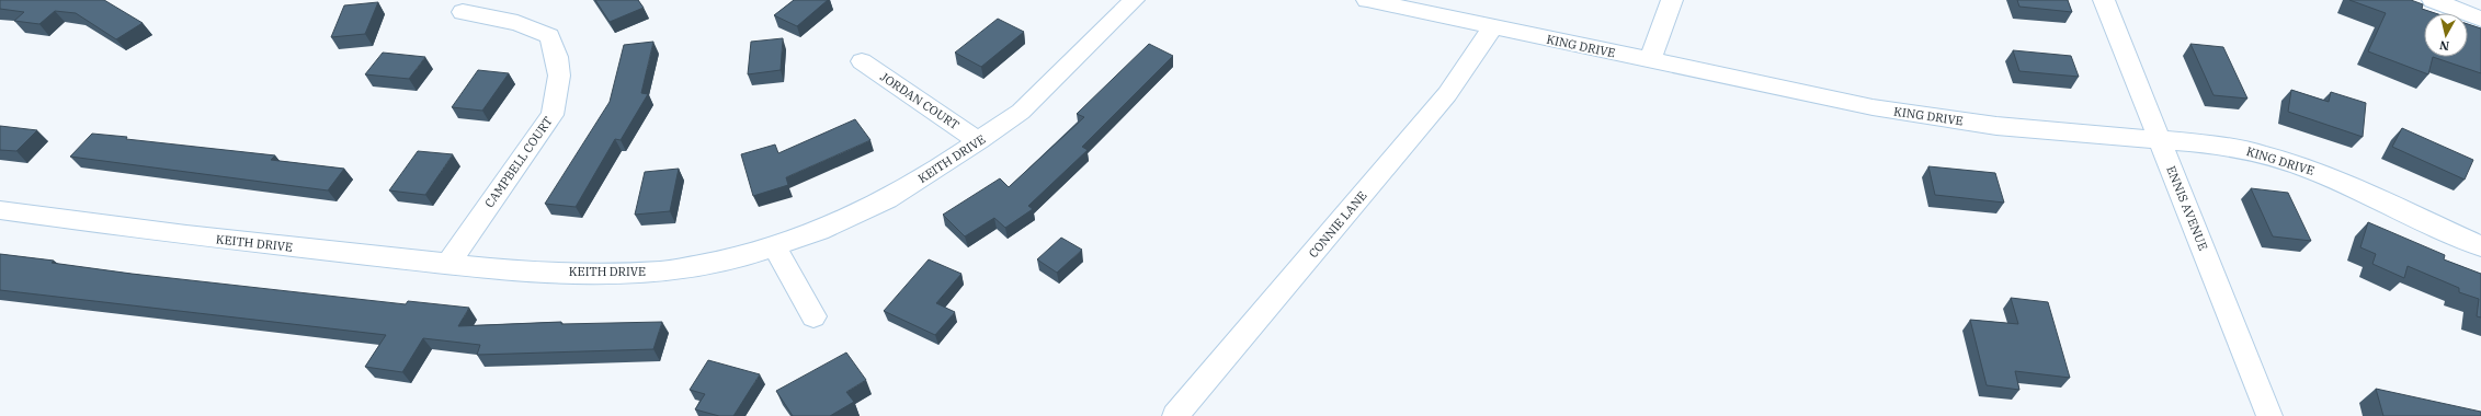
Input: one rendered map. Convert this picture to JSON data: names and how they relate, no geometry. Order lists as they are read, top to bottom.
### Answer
{
  "streets": {
    "street": [
      "KING DRIVE",
      "JORDAN COURT",
      "KEITH DRIVE",
      "CAMPBELL COURT",
      "ENNIS AVENUE",
      "CONNIE LANE"
    ]
  },
  "crossings": [
    ["KING DRIVE", "ENNIS AVENUE"],
    ["KING DRIVE", "CONNIE LANE"],
    ["JORDAN COURT", "KEITH DRIVE"],
    ["KEITH DRIVE", "CAMPBELL COURT"]
  ],
  "north": "bottom"
}
